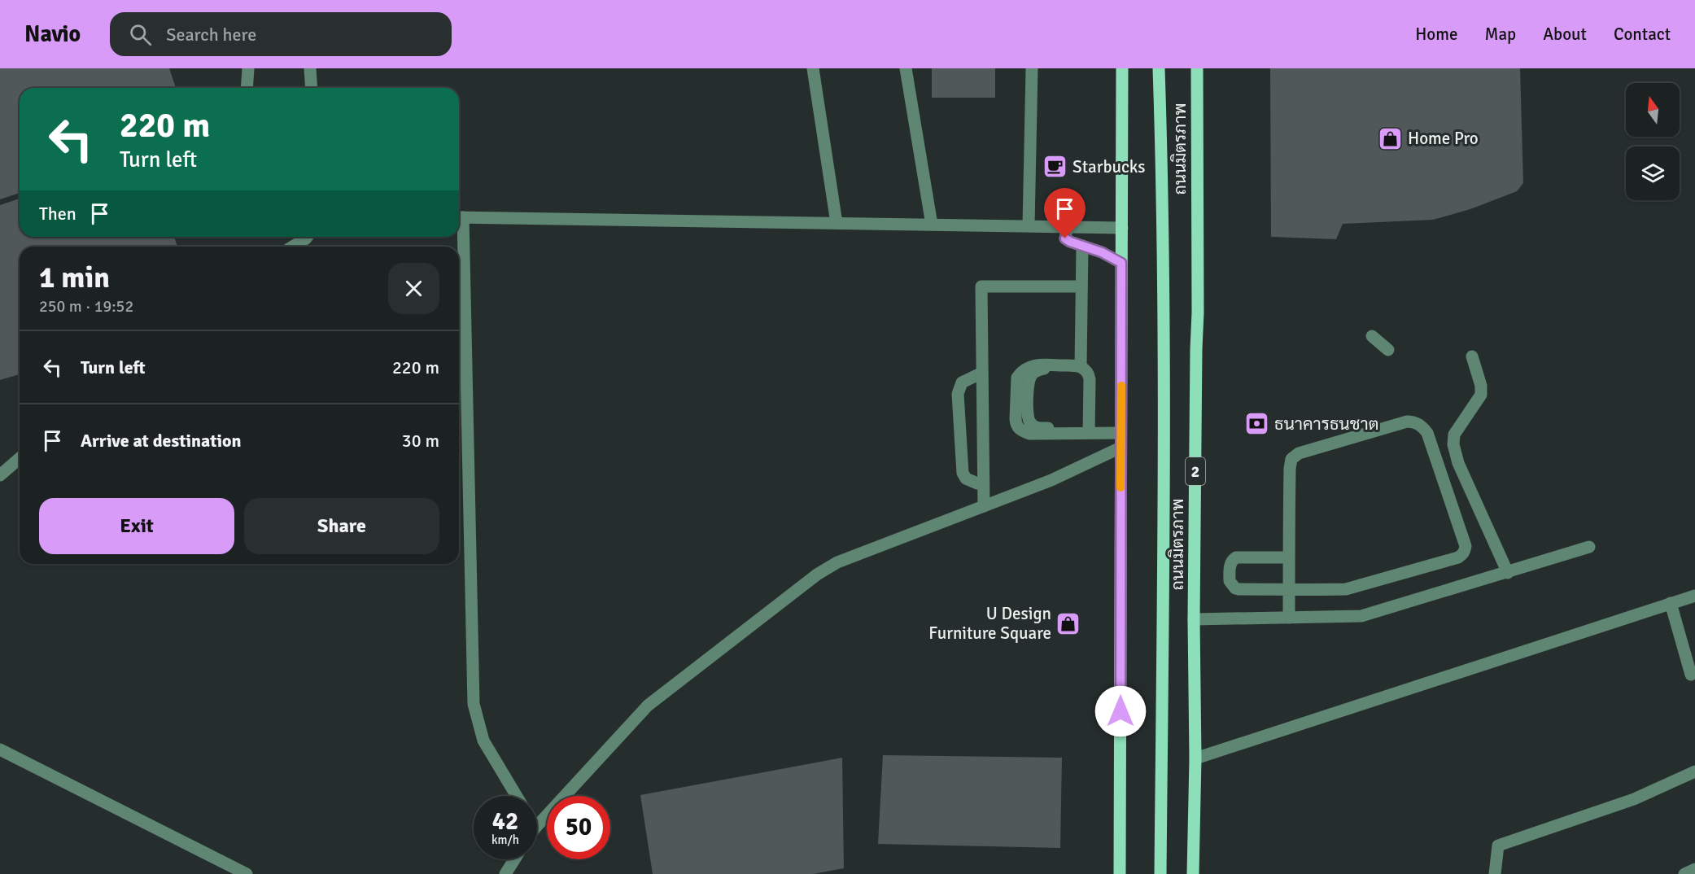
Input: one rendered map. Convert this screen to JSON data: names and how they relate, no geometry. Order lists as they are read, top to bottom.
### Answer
{
  "streets": {
    "main road": ["ถนนมิตรภาพ", "2"]
  },
  "places": {
    "shop": ["Home Pro", "U Design Furniture Square"],
    "cafe": ["Starbucks"],
    "bank": ["ธนาคารธนชาต"]
  },
  "north": "top",
  "page": {
    "header": "Navio",
    "search": "Search here",
    "nav": [
      "Home",
      "Map",
      "About",
      "Contact"
    ],
    "turn": ["220 m", "Turn left"],
    "then": "Then",
    "heading": ["1 min", "250 m · 19:52"],
    "list": [
      {
        "name": "Turn left",
        "value": "220 m"
      },
      {
        "name": "Arrive at destination",
        "value": "30 m"
      }
    ],
    "buttons": ["Exit", "Share"],
    "speed": "42 km/h",
    "limit": "50"
  }
}
